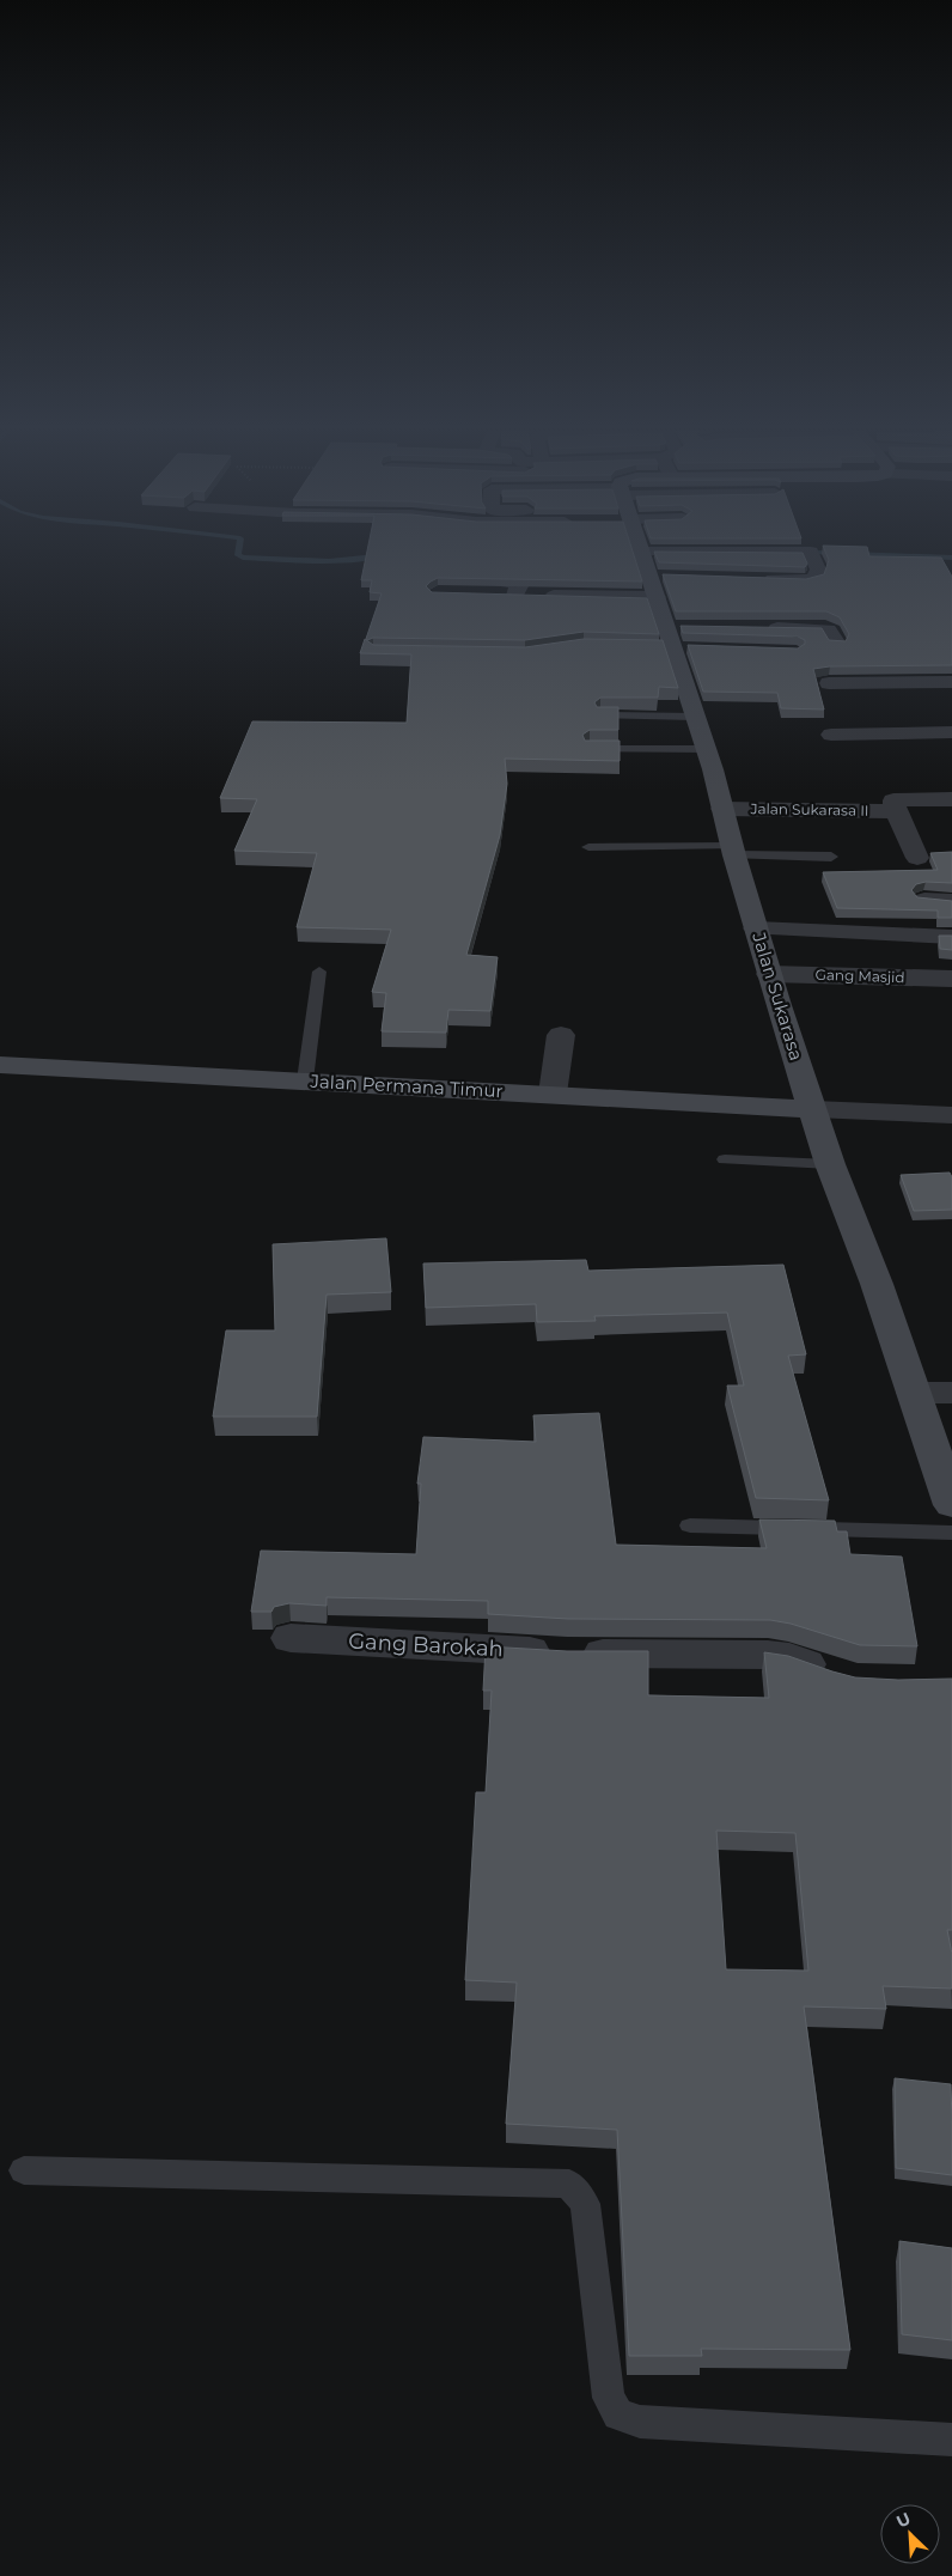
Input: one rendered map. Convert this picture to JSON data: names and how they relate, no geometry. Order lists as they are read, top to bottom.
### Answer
{
  "streets": {
    "street": [
      "Jalan Sukarasa II",
      "Gang Masjid",
      "Jalan Sukarasa",
      "Jalan Permana Timur",
      "Gang Barokah"
    ]
  },
  "crossings": [
    ["Jalan Sukarasa II", "Jalan Sukarasa"],
    ["Gang Masjid", "Jalan Sukarasa"],
    ["Jalan Sukarasa", "Jalan Permana Timur"]
  ],
  "north": "top left"
}
